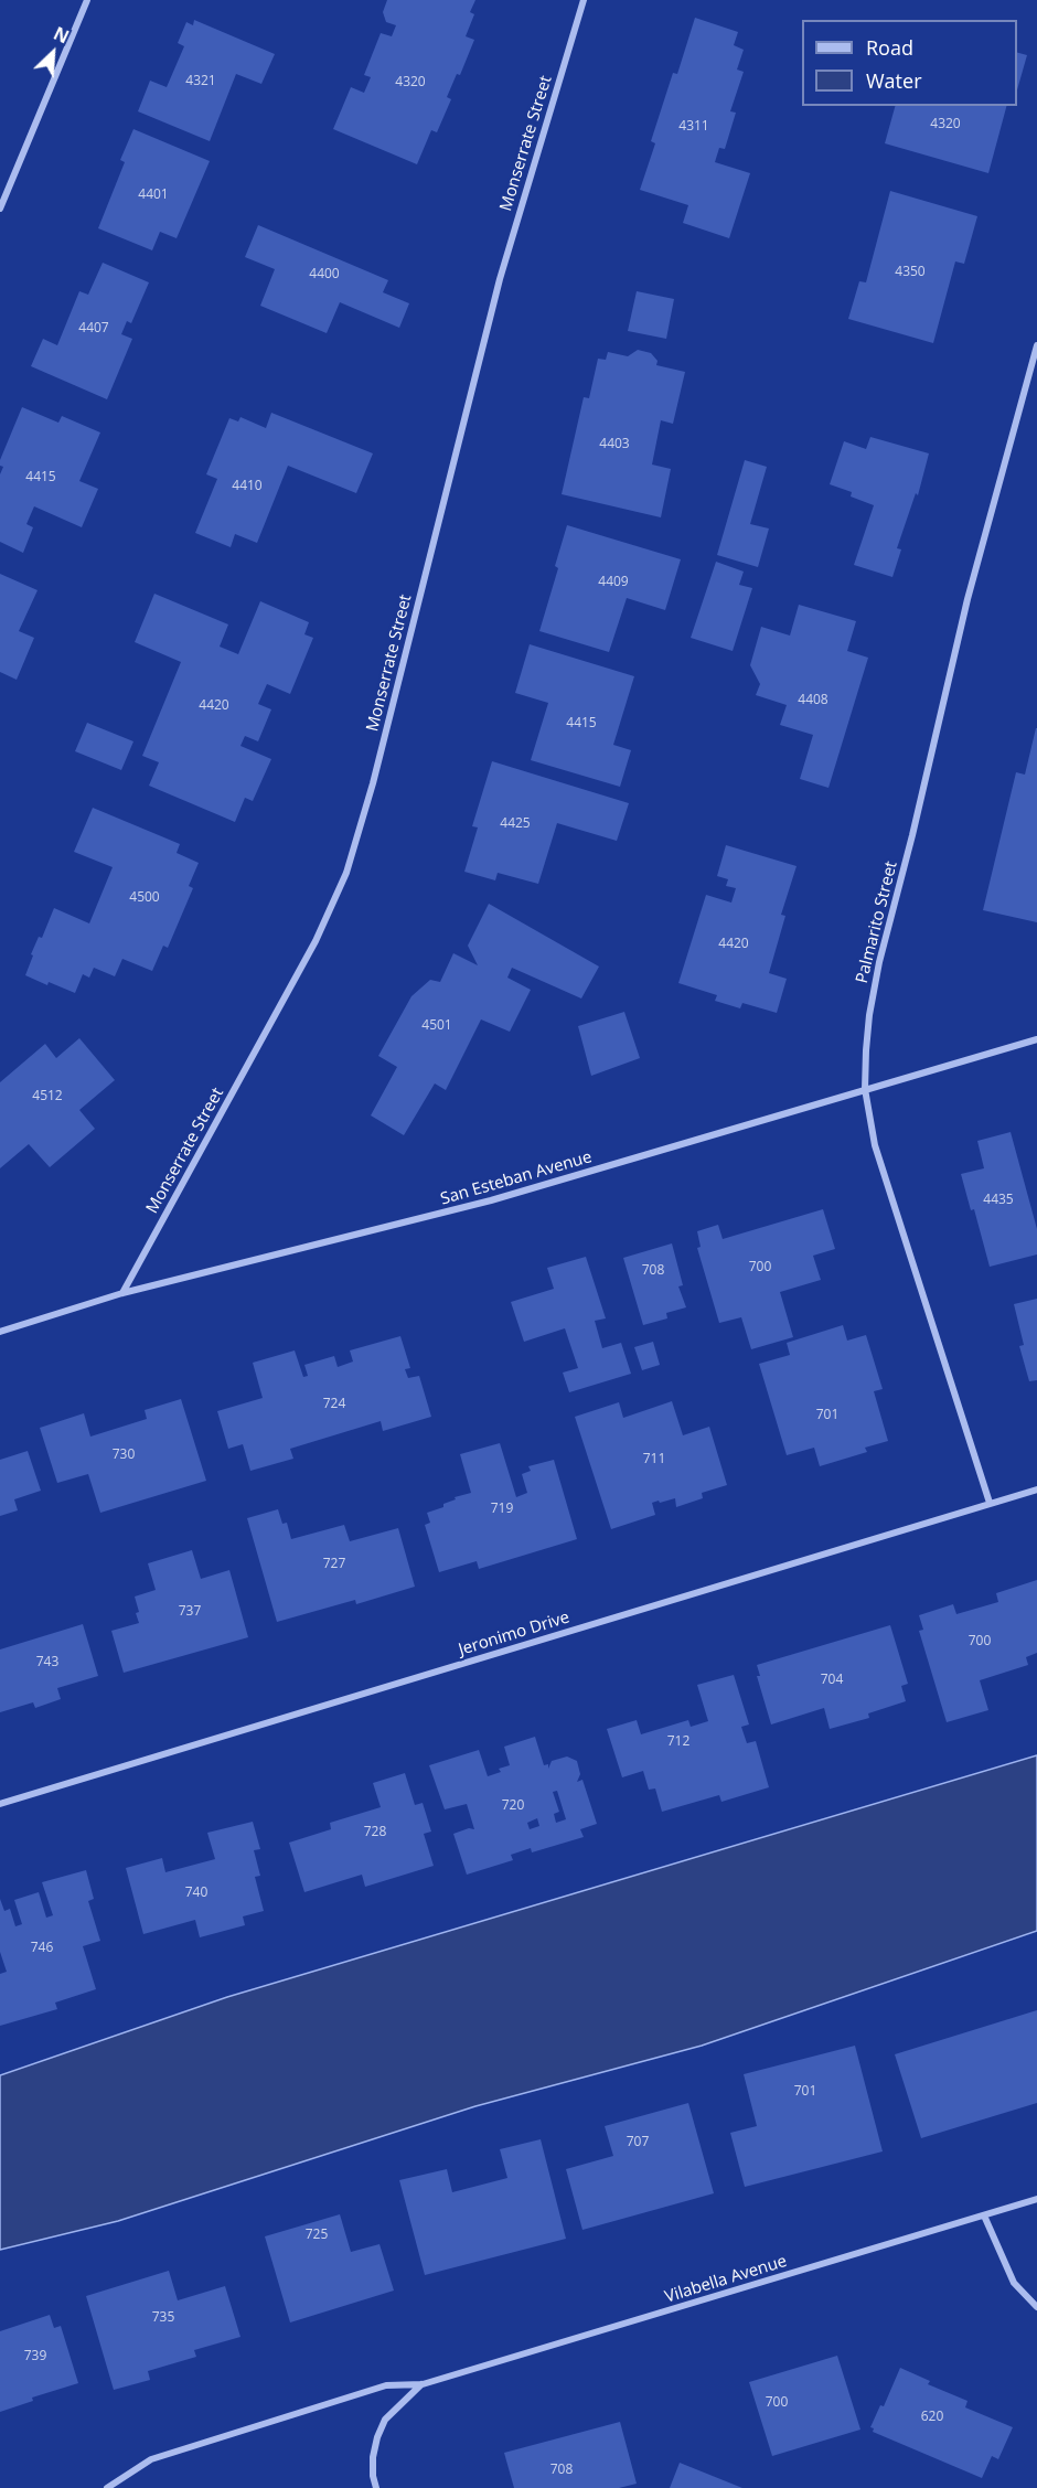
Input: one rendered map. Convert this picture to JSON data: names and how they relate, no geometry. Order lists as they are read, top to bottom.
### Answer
{
  "streets": {
    "street": [
      "Monserrate Street",
      "Palmarito Street",
      "San Esteban Avenue",
      "Jeronimo Drive",
      "Vilabella Avenue"
    ]
  },
  "crossings": [
    ["Monserrate Street", "San Esteban Avenue"],
    ["Palmarito Street", "San Esteban Avenue"],
    ["Palmarito Street", "Jeronimo Drive"]
  ],
  "house_numbers": [
    "4321",
    "4320",
    "4320",
    "4311",
    "4401",
    "4350",
    "4400",
    "4407",
    "4403",
    "4415",
    "4410",
    "4409",
    "4408",
    "4420",
    "4415",
    "4425",
    "4500",
    "4420",
    "4501",
    "4512",
    "4435",
    "700",
    "708",
    "724",
    "701",
    "730",
    "711",
    "719",
    "727",
    "737",
    "700",
    "743",
    "704",
    "712",
    "720",
    "728",
    "740",
    "746",
    "701",
    "707",
    "725",
    "735",
    "739",
    "700",
    "620",
    "708"
  ],
  "legend": ["Road", "Water"],
  "north": "top right"
}
